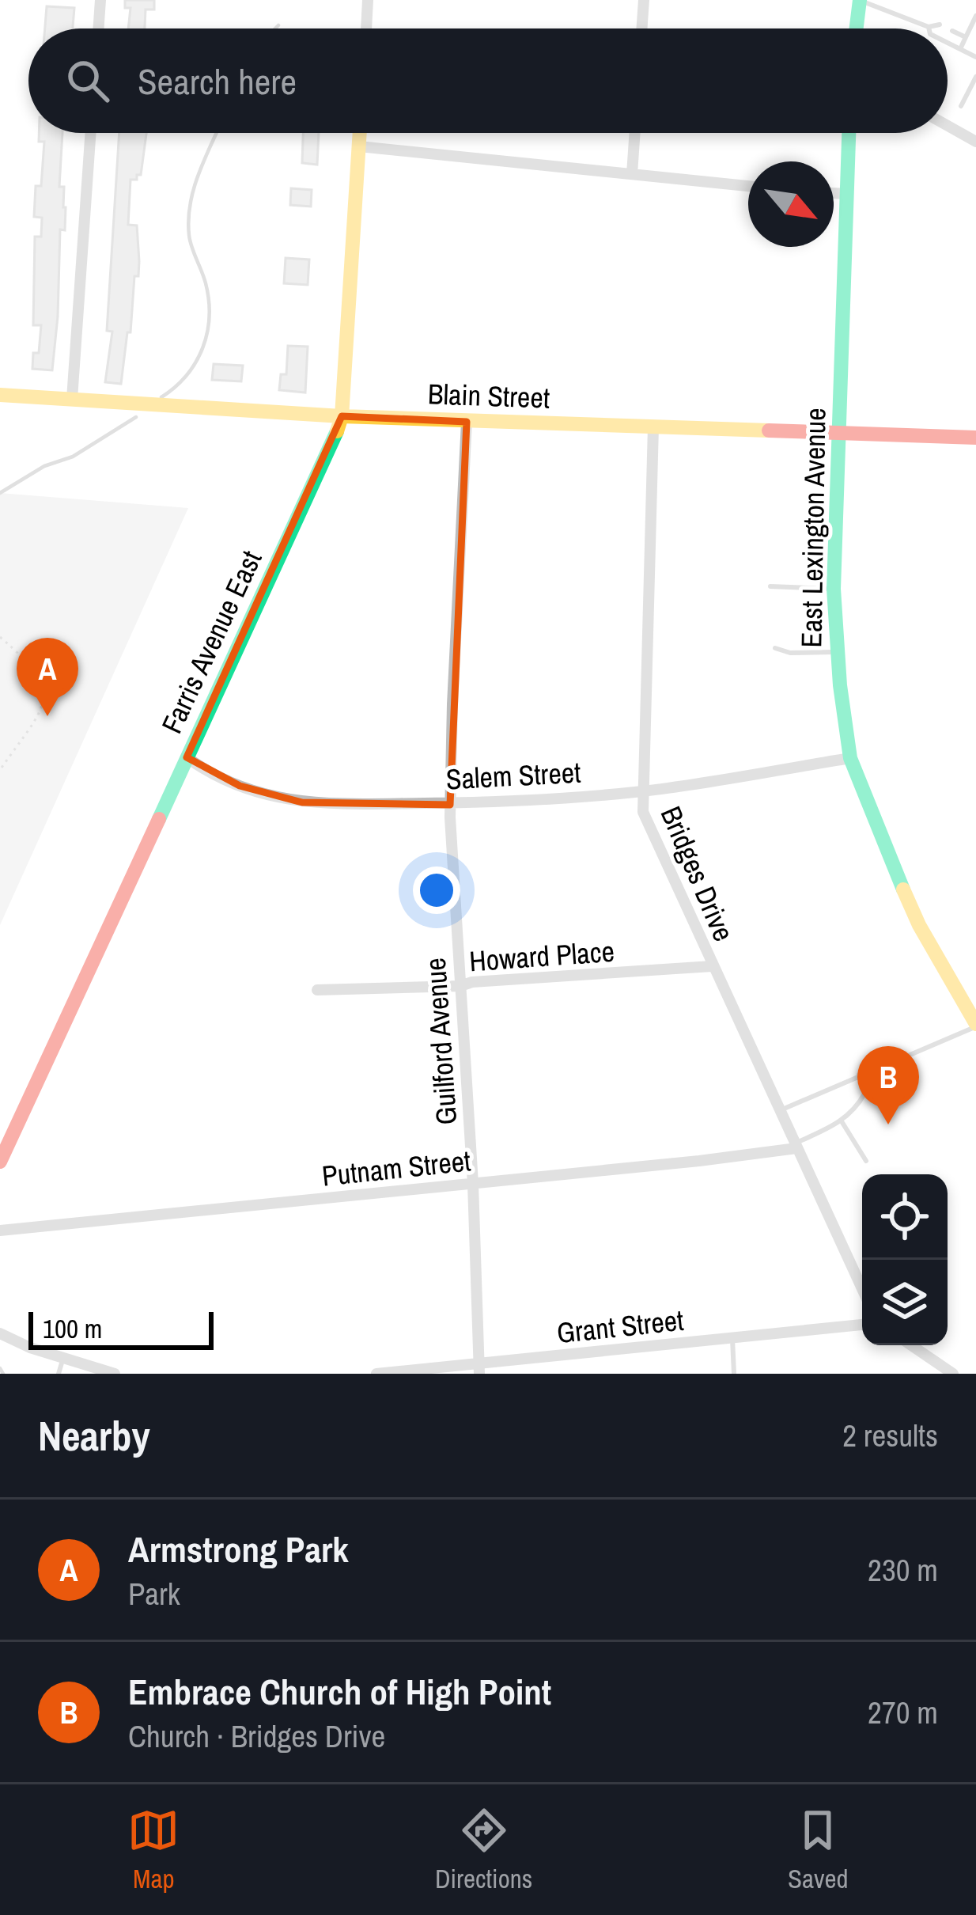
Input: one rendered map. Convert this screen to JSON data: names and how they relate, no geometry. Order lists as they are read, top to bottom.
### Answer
{
  "streets": {
    "street": [
      "Blain Street",
      "East Lexington Avenue",
      "Farris Avenue East",
      "Salem Street",
      "Bridges Drive",
      "Howard Place",
      "Guilford Avenue",
      "Putnam Street",
      "Grant Street"
    ]
  },
  "crossings": [
    ["Blain Street", "East Lexington Avenue"],
    ["Blain Street", "Farris Avenue East"],
    ["Blain Street", "Bridges Drive"],
    ["Blain Street", "Guilford Avenue"],
    ["East Lexington Avenue", "Salem Street"],
    ["Farris Avenue East", "Salem Street"],
    ["Salem Street", "Bridges Drive"],
    ["Salem Street", "Guilford Avenue"],
    ["Bridges Drive", "Howard Place"],
    ["Bridges Drive", "Putnam Street"],
    ["Howard Place", "Guilford Avenue"],
    ["Guilford Avenue", "Putnam Street"],
    ["Guilford Avenue", "Grant Street"]
  ],
  "scale_bar": "100 m",
  "north": "bottom right",
  "page": {
    "search": "Search here",
    "pins": ["A", "B"],
    "scale": "100 m",
    "heading": ["Nearby", "2 results"],
    "list": [
      {
        "mark": "A",
        "name": "Armstrong Park",
        "note": "Park",
        "value": "230 m"
      },
      {
        "mark": "B",
        "name": "Embrace Church of High Point",
        "note": "Church · Bridges Drive",
        "value": "270 m"
      }
    ],
    "nav": ["Map", "Directions", "Saved"]
  }
}
